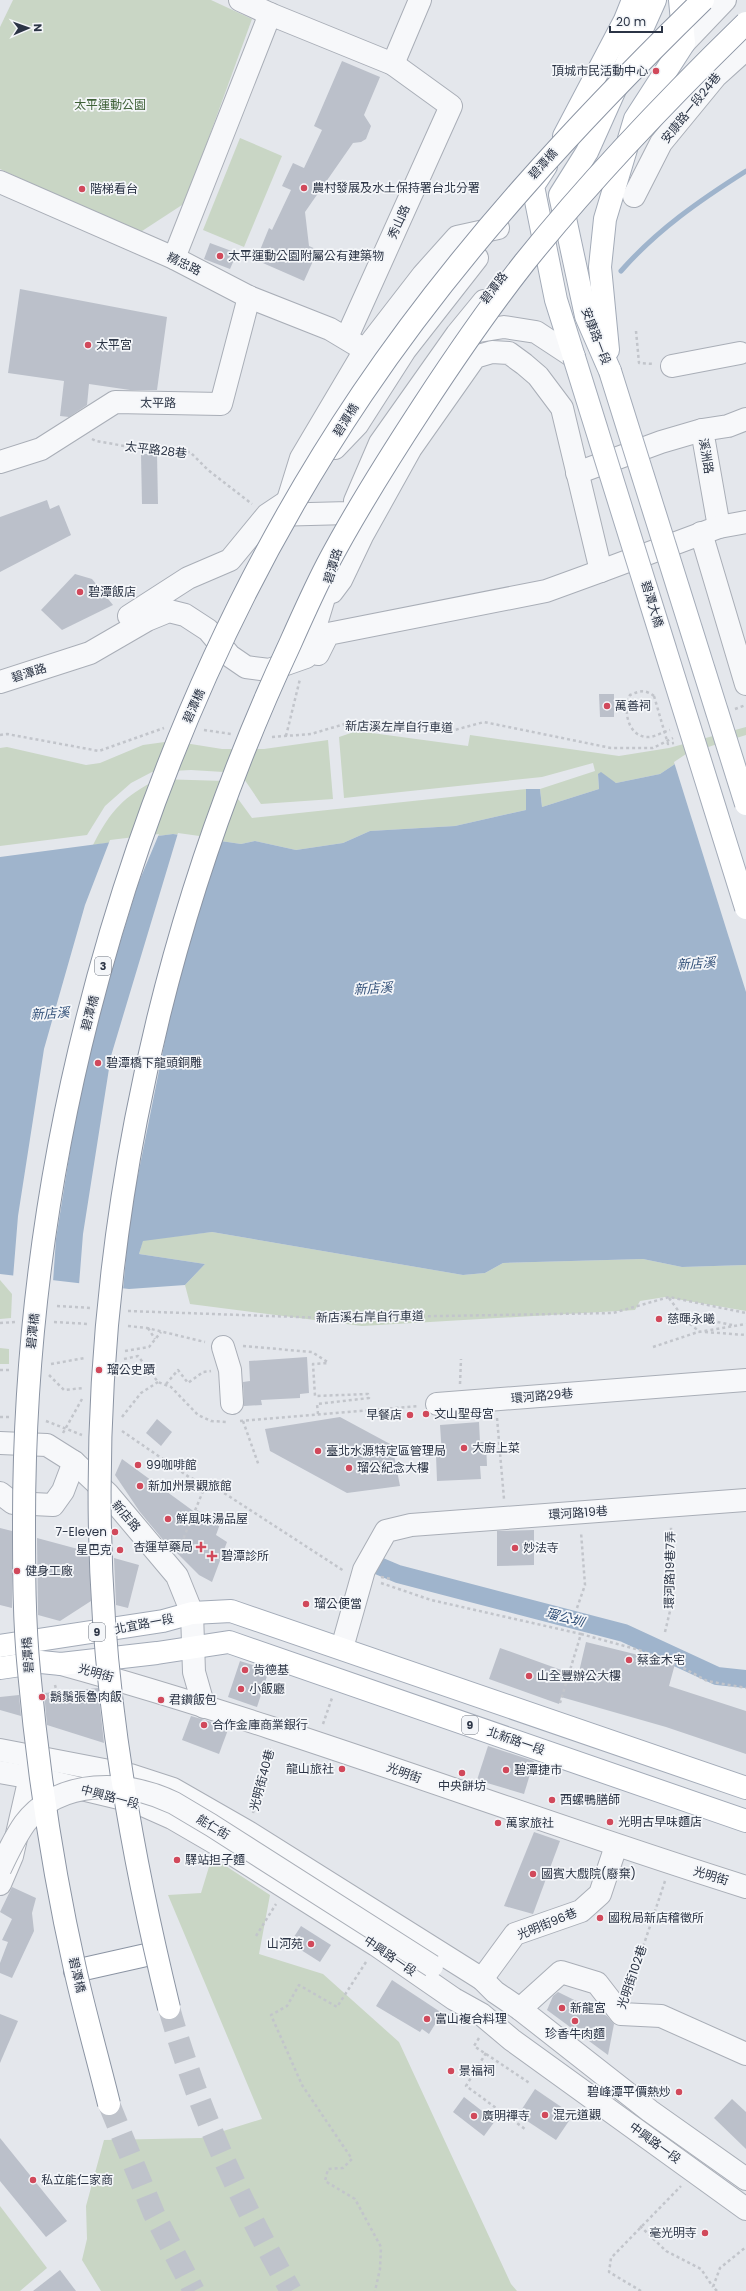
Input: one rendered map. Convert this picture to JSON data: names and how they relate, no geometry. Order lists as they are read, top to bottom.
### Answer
{
  "streets": {
    "main road": [
      "碧潭橋",
      "安康路一段",
      "碧潭大橋",
      "3",
      "北宜路一段",
      "9",
      "北新路一段"
    ],
    "street": [
      "安康路一段24巷",
      "秀山路",
      "精忠路",
      "碧潭路",
      "太平路",
      "溪洲路",
      "環河路29巷",
      "環河路19巷",
      "新店路",
      "光明街",
      "中興路一段",
      "能仁街",
      "光明街96巷",
      "光明街102巷"
    ],
    "path": [
      "太平路28巷",
      "新店溪左岸自行車道",
      "新店溪右岸自行車道",
      "環河路19巷7弄",
      "光明街40巷"
    ]
  },
  "crossings": [
    ["秀山路", "精忠路"],
    ["精忠路", "太平路"],
    ["碧潭路", "安康路一段"],
    ["碧潭路", "太平路28巷"],
    ["碧潭路", "碧潭大橋"],
    ["太平路", "太平路28巷"],
    ["環河路19巷", "環河路19巷7弄"],
    ["環河路19巷", "9"],
    ["新店路", "北宜路一段"],
    ["新店路", "9"],
    ["新店路", "光明街"],
    ["新店路", "北新路一段"],
    ["北宜路一段", "9"],
    ["9", "光明街"],
    ["9", "北新路一段"],
    ["光明街", "光明街40巷"],
    ["光明街", "光明街96巷"],
    ["光明街", "光明街102巷"],
    ["光明街40巷", "中興路一段"],
    ["中興路一段", "光明街96巷"],
    ["中興路一段", "光明街102巷"]
  ],
  "water": ["新店溪", "瑠公圳"],
  "parks": ["太平運動公園"],
  "places": {
    "other": [
      "頂城市民活動中心",
      "農村發展及水土保持署台北分署",
      "階梯看台",
      "太平運動公園附屬公有建築物",
      "太平宮",
      "碧潭飯店",
      "萬善祠",
      "碧潭橋下龍頭銅雕",
      "慈暉永曦",
      "瑠公史蹟",
      "文山聖母宮",
      "早餐店",
      "大廚上菜",
      "臺北水源特定區管理局",
      "99咖啡館",
      "瑠公紀念大樓",
      "新加州景觀旅館",
      "鮮風味湯品屋",
      "7-Eleven",
      "妙法寺",
      "星巴克",
      "健身工廠",
      "瑠公便當",
      "蔡金木宅",
      "肯德基",
      "山全豐辦公大樓",
      "小飯廳",
      "鬍鬚張魯肉飯",
      "君鑽飯包",
      "合作金庫商業銀行",
      "龍山旅社",
      "碧潭捷市",
      "中央餅坊",
      "西螺鴨膳師",
      "光明古早味麵店",
      "萬家旅社",
      "驛站担子麵",
      "國賓大戲院(廢棄)",
      "國稅局新店稽徵所",
      "山河苑",
      "新龍宮",
      "富山複合料理",
      "珍香牛肉麵",
      "景福祠",
      "碧峰潭平價熱炒",
      "混元道觀",
      "廣明禪寺",
      "私立能仁家商",
      "毫光明寺"
    ],
    "health": ["杏運草藥局", "碧潭診所"]
  },
  "scale_bar": "20 m",
  "north": "right"
}
